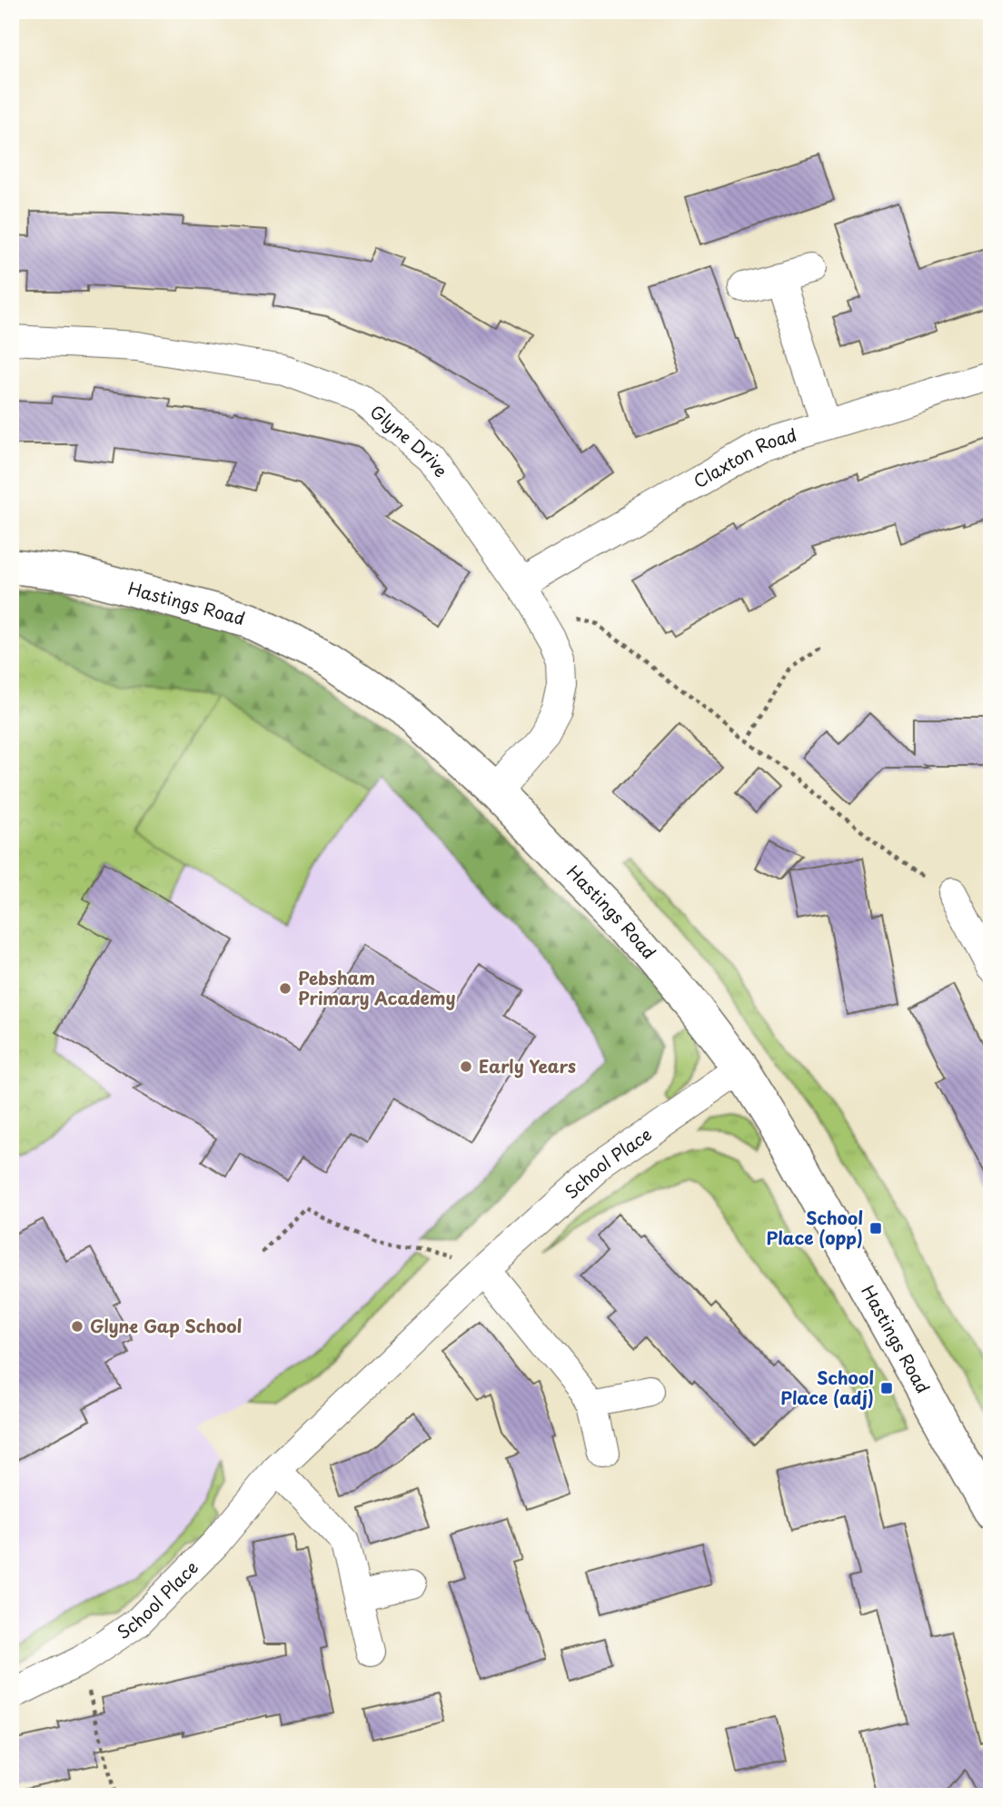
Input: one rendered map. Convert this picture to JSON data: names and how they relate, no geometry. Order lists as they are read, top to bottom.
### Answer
{
  "streets": {
    "main road": ["Hastings Road"],
    "street": ["Glyne Drive", "Claxton Road", "School Place"]
  },
  "crossings": [
    ["Glyne Drive", "Claxton Road"],
    ["Glyne Drive", "Hastings Road"],
    ["Hastings Road", "School Place"]
  ],
  "places": {
    "other": ["Pebsham Primary Academy", "Early Years", "Glyne Gap School"],
    "transit": ["School Place (opp)", "School Place (adj)"]
  }
}
